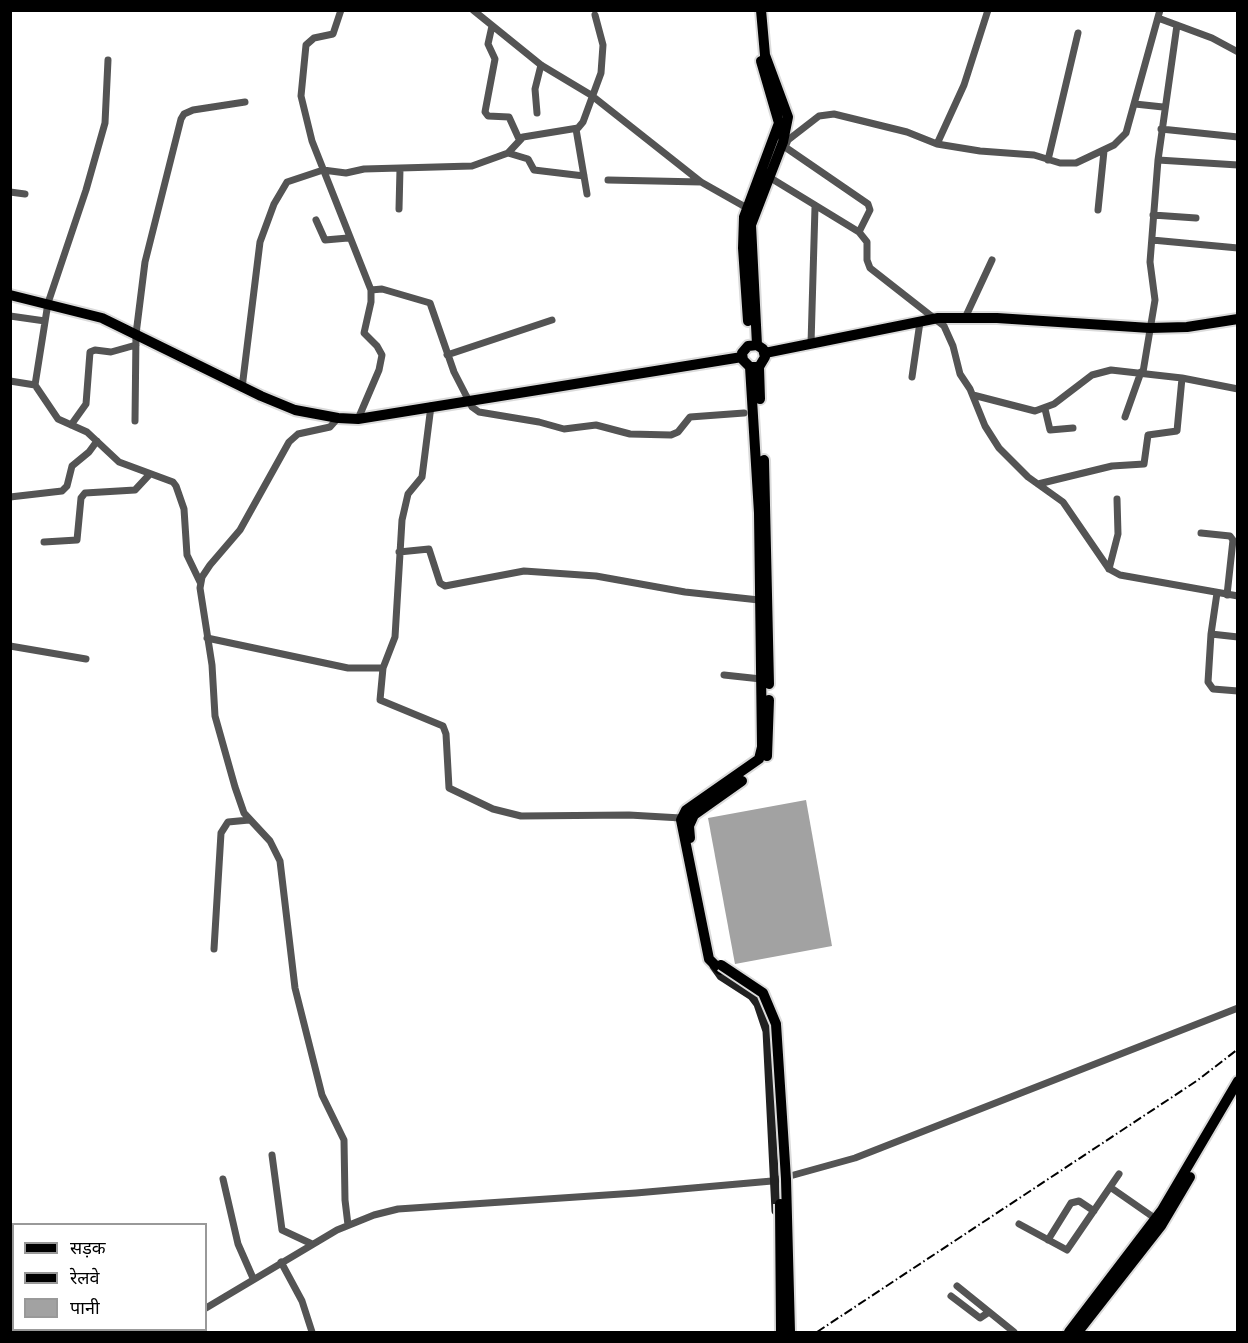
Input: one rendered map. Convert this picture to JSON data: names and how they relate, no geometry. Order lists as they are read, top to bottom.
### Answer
{
  "legend": ["सड़क", "रेलवे", "पानी"]
}
